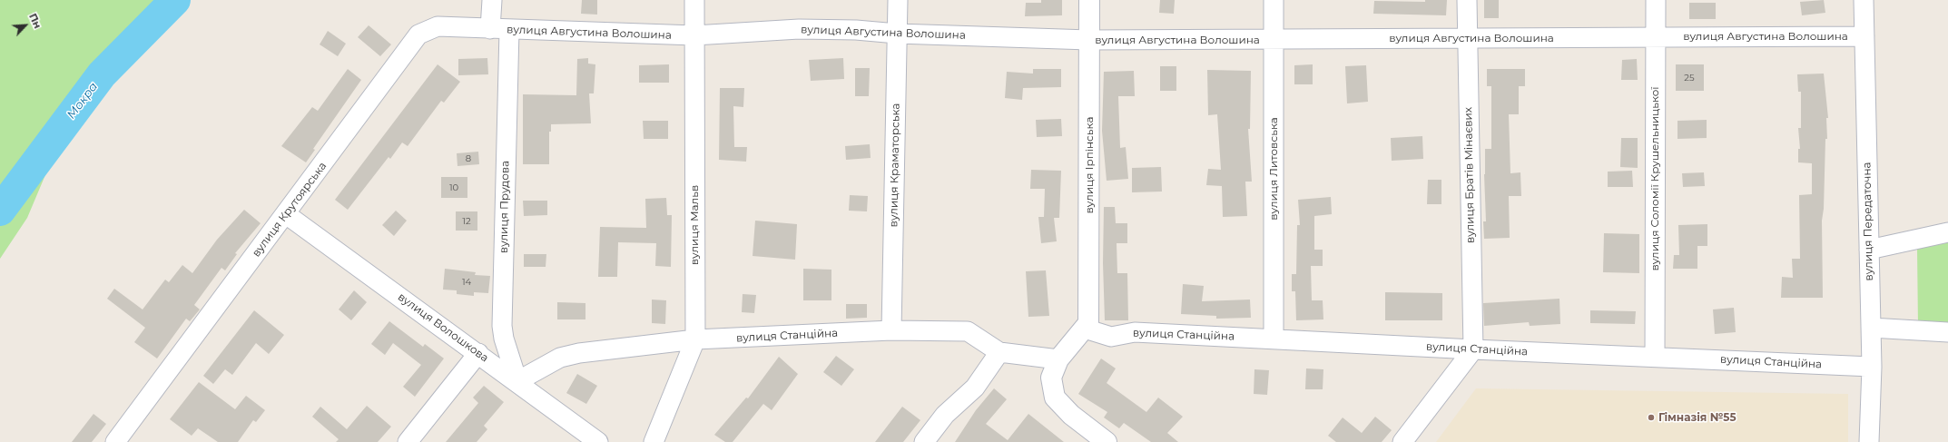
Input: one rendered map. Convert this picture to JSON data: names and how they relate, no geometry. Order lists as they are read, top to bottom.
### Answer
{
  "streets": {
    "street": [
      "вулиця Августина Волошина",
      "вулиця Краматорська",
      "вулиця Ірпінська",
      "вулиця Литовська",
      "вулиця Братів Мінаєвих",
      "вулиця Соломії Крушельницької",
      "вулиця Прудова",
      "вулиця Крутоярська",
      "вулиця Передаточна",
      "вулиця Мальв",
      "вулиця Волошкова",
      "вулиця Станційна"
    ]
  },
  "crossings": [
    ["вулиця Августина Волошина", "вулиця Краматорська"],
    ["вулиця Августина Волошина", "вулиця Ірпінська"],
    ["вулиця Августина Волошина", "вулиця Литовська"],
    ["вулиця Августина Волошина", "вулиця Братів Мінаєвих"],
    ["вулиця Августина Волошина", "вулиця Соломії Крушельницької"],
    ["вулиця Августина Волошина", "вулиця Прудова"],
    ["вулиця Августина Волошина", "вулиця Крутоярська"],
    ["вулиця Августина Волошина", "вулиця Передаточна"],
    ["вулиця Августина Волошина", "вулиця Мальв"],
    ["вулиця Краматорська", "вулиця Станційна"],
    ["вулиця Ірпінська", "вулиця Станційна"],
    ["вулиця Литовська", "вулиця Станційна"],
    ["вулиця Братів Мінаєвих", "вулиця Станційна"],
    ["вулиця Соломії Крушельницької", "вулиця Станційна"],
    ["вулиця Прудова", "вулиця Волошкова"],
    ["вулиця Прудова", "вулиця Станційна"],
    ["вулиця Крутоярська", "вулиця Волошкова"],
    ["вулиця Передаточна", "вулиця Станційна"],
    ["вулиця Мальв", "вулиця Станційна"],
    ["вулиця Волошкова", "вулиця Станційна"]
  ],
  "water": ["Мокра"],
  "places": ["Гімназія №55"],
  "house_numbers": [
    "25",
    "8",
    "10",
    "12",
    "14"
  ],
  "north": "top right"
}
